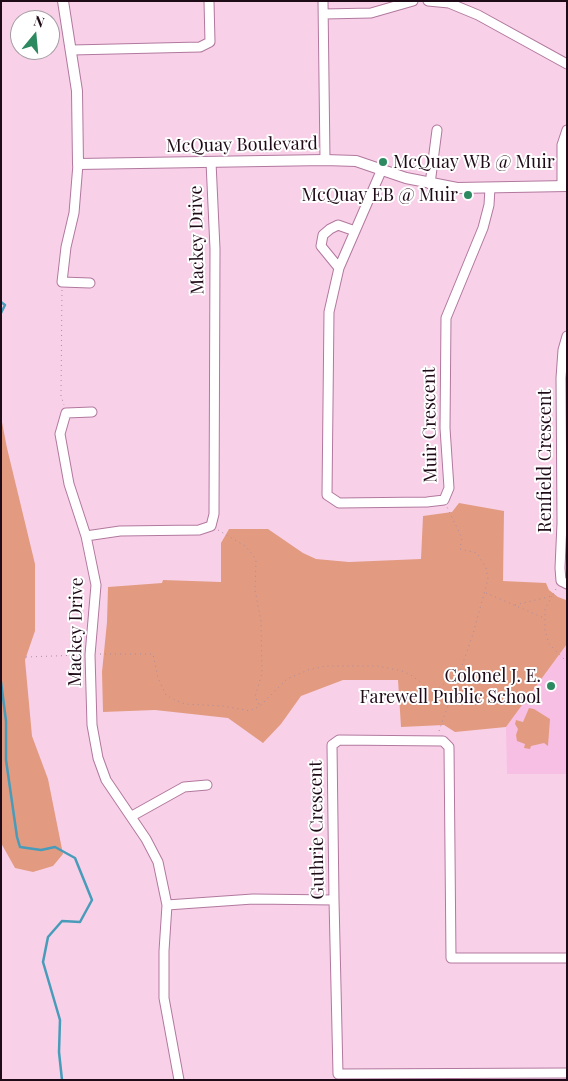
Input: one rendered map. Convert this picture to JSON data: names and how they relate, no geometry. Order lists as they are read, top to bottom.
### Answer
{
  "streets": {
    "street": [
      "McQuay Boulevard",
      "Mackey Drive",
      "Muir Crescent",
      "Renfield Crescent",
      "Guthrie Crescent"
    ]
  },
  "crossings": [
    ["McQuay Boulevard", "Mackey Drive"],
    ["McQuay Boulevard", "Muir Crescent"]
  ],
  "places": ["McQuay WB @ Muir", "McQuay EB @ Muir", "Colonel J. E. Farewell Public School"],
  "north": "top"
}
